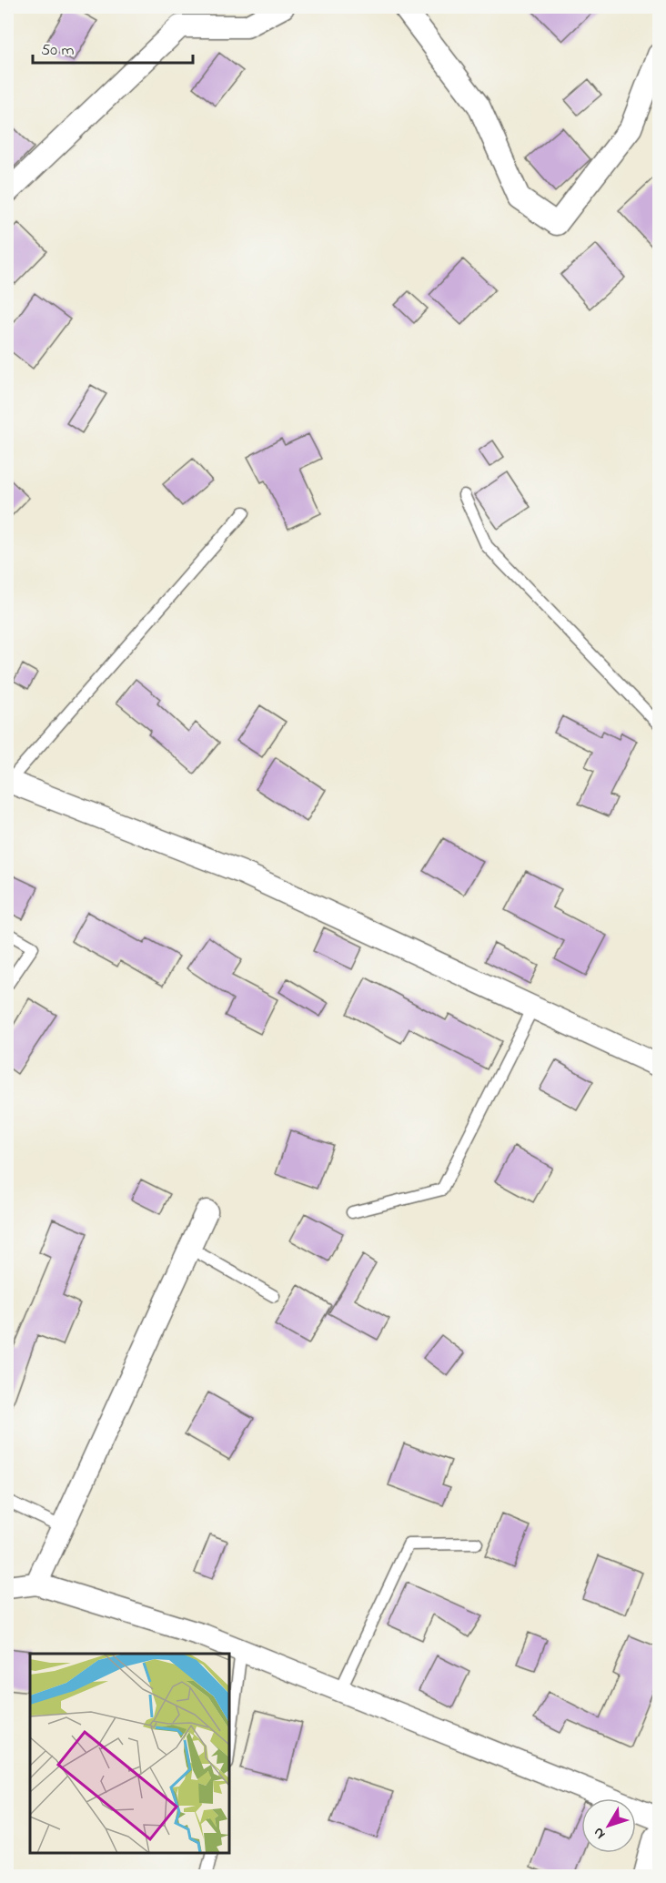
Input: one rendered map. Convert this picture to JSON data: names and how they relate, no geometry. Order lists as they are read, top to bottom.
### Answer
{
  "scale_bar": "50 m",
  "north": "bottom left"
}
